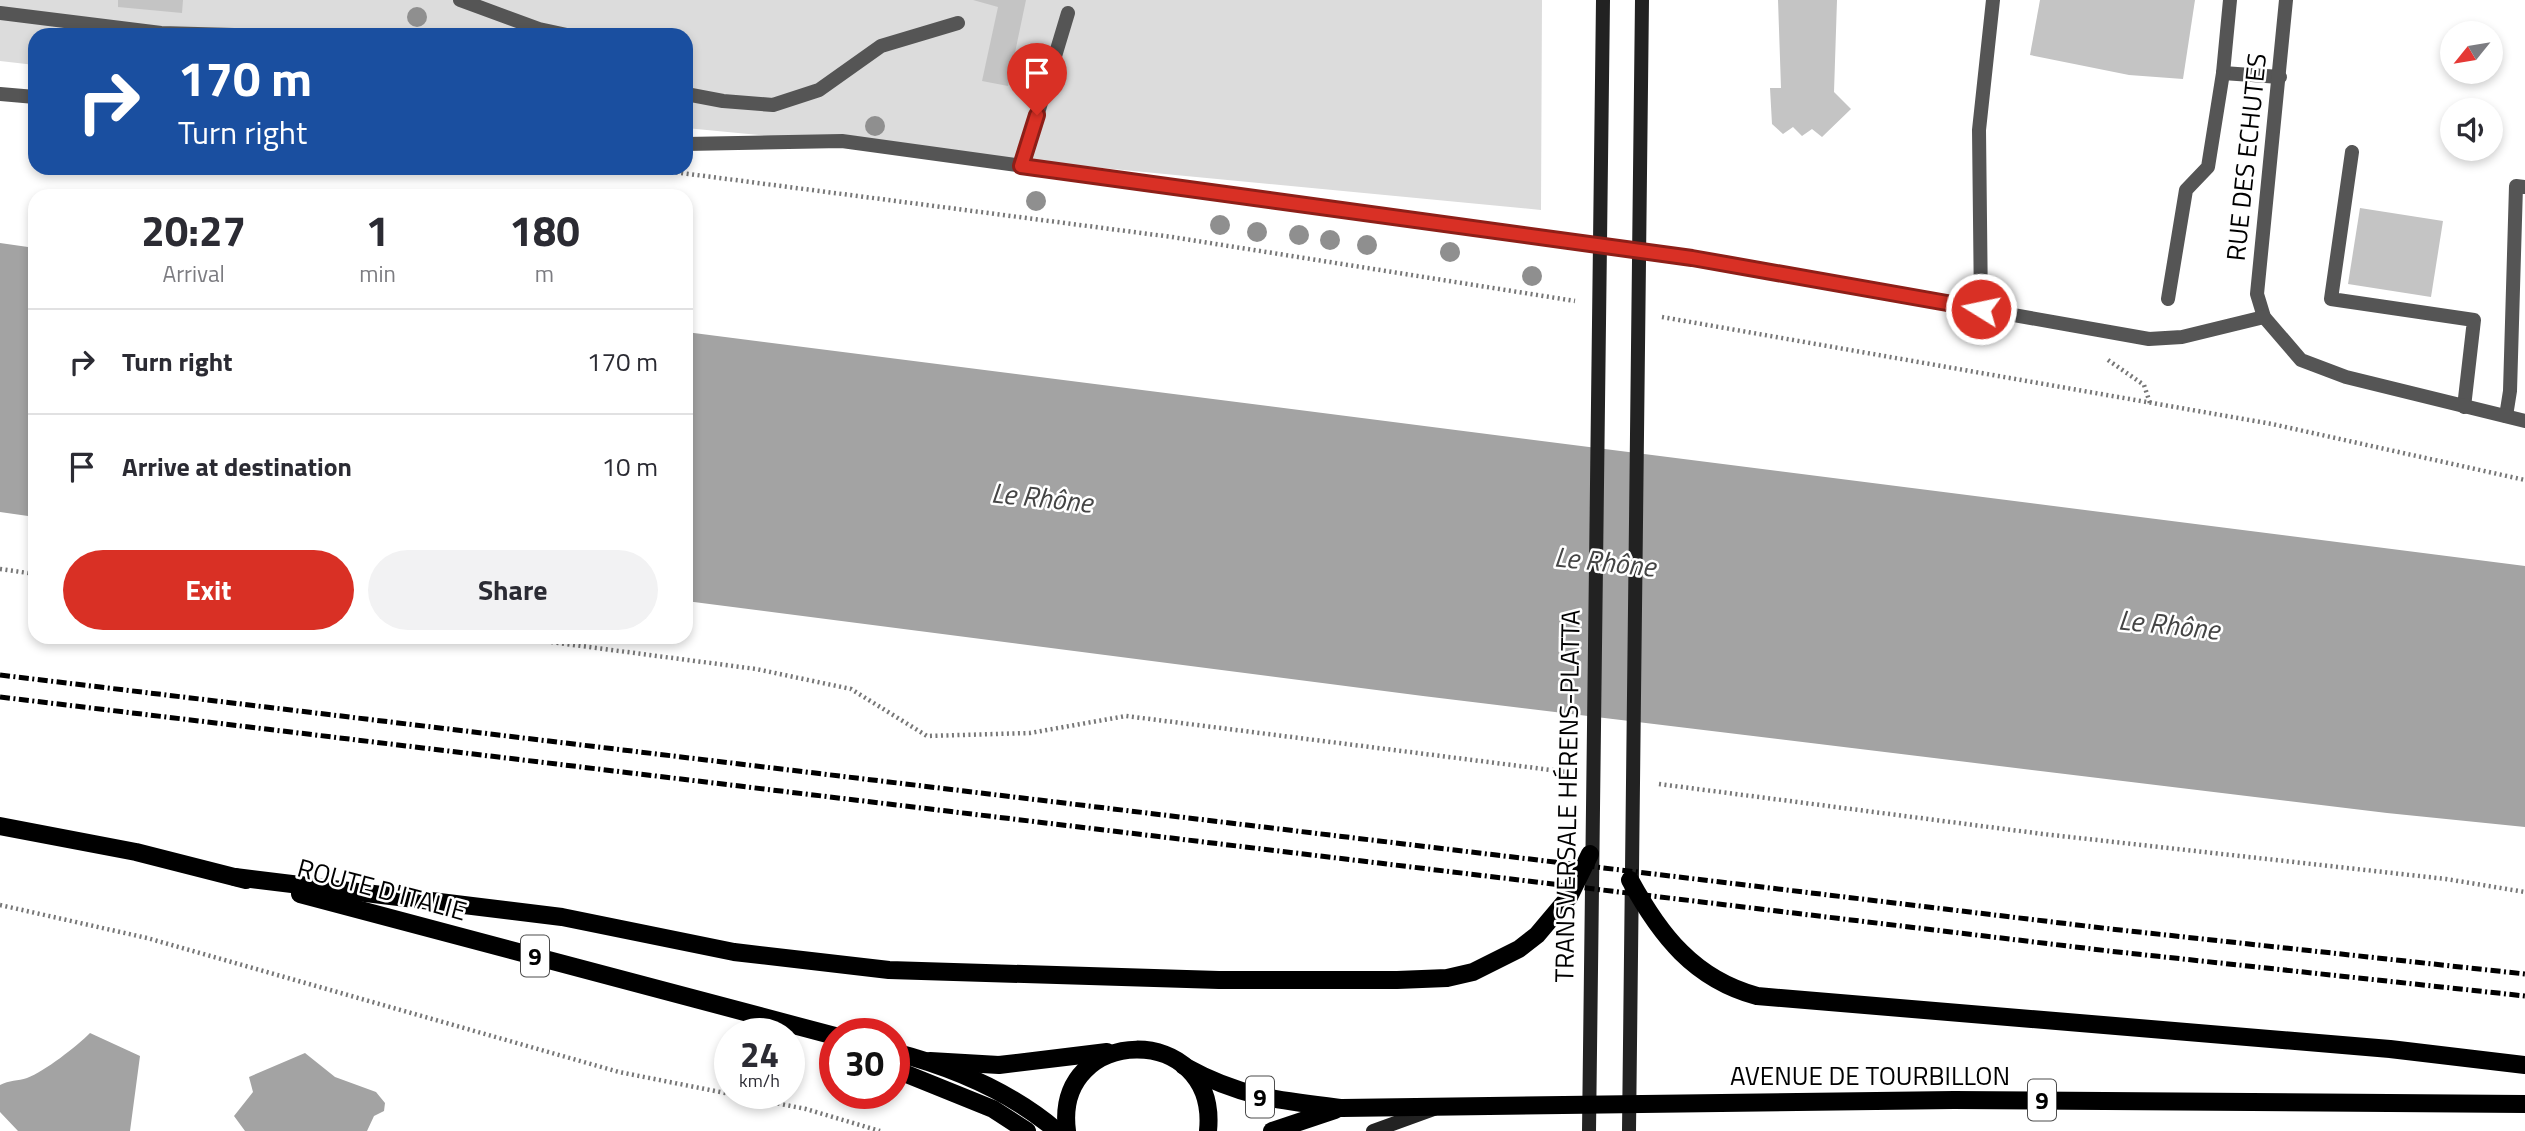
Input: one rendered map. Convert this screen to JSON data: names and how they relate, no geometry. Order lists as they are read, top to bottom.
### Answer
{
  "streets": {
    "main road": [
      "TRANSVERSALE HÉRENS-PLATTA",
      "ROUTE D'ITALIE",
      "9",
      "AVENUE DE TOURBILLON"
    ],
    "street": ["RUE DES ECHUTES"]
  },
  "water": ["Le Rhône"],
  "north": "bottom left",
  "page": {
    "turn": ["170 m", "Turn right"],
    "eta": [
      "20:27",
      "Arrival",
      "1",
      "min",
      "180",
      "m"
    ],
    "list": [
      {
        "name": "Turn right",
        "value": "170 m"
      },
      {
        "name": "Arrive at destination",
        "value": "10 m"
      }
    ],
    "buttons": ["Exit", "Share"],
    "speed": "24 km/h",
    "limit": "30"
  }
}
